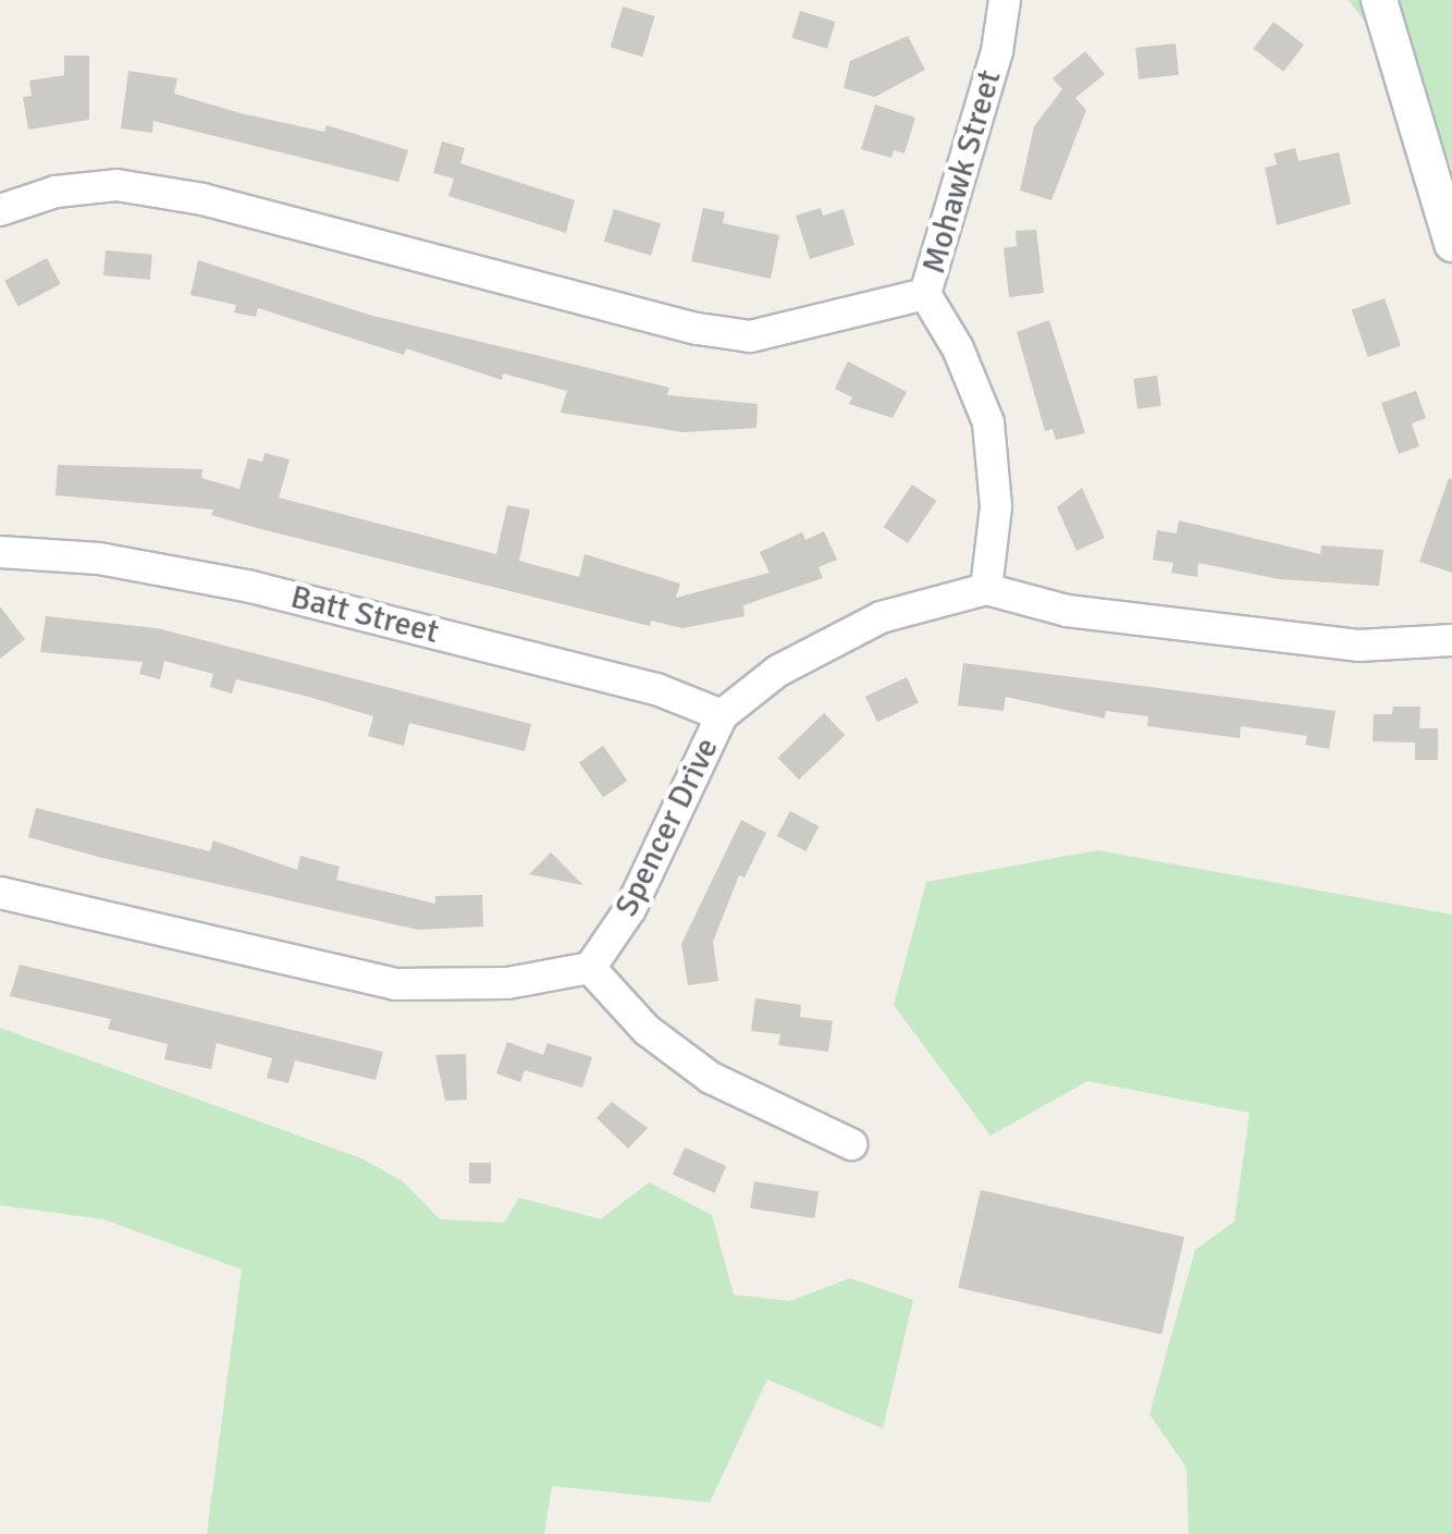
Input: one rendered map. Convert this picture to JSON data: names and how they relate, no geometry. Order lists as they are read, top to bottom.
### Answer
{
  "streets": {
    "street": ["Mohawk Street", "Batt Street", "Spencer Drive"]
  },
  "crossings": [
    ["Mohawk Street", "Spencer Drive"],
    ["Batt Street", "Spencer Drive"]
  ]
}
